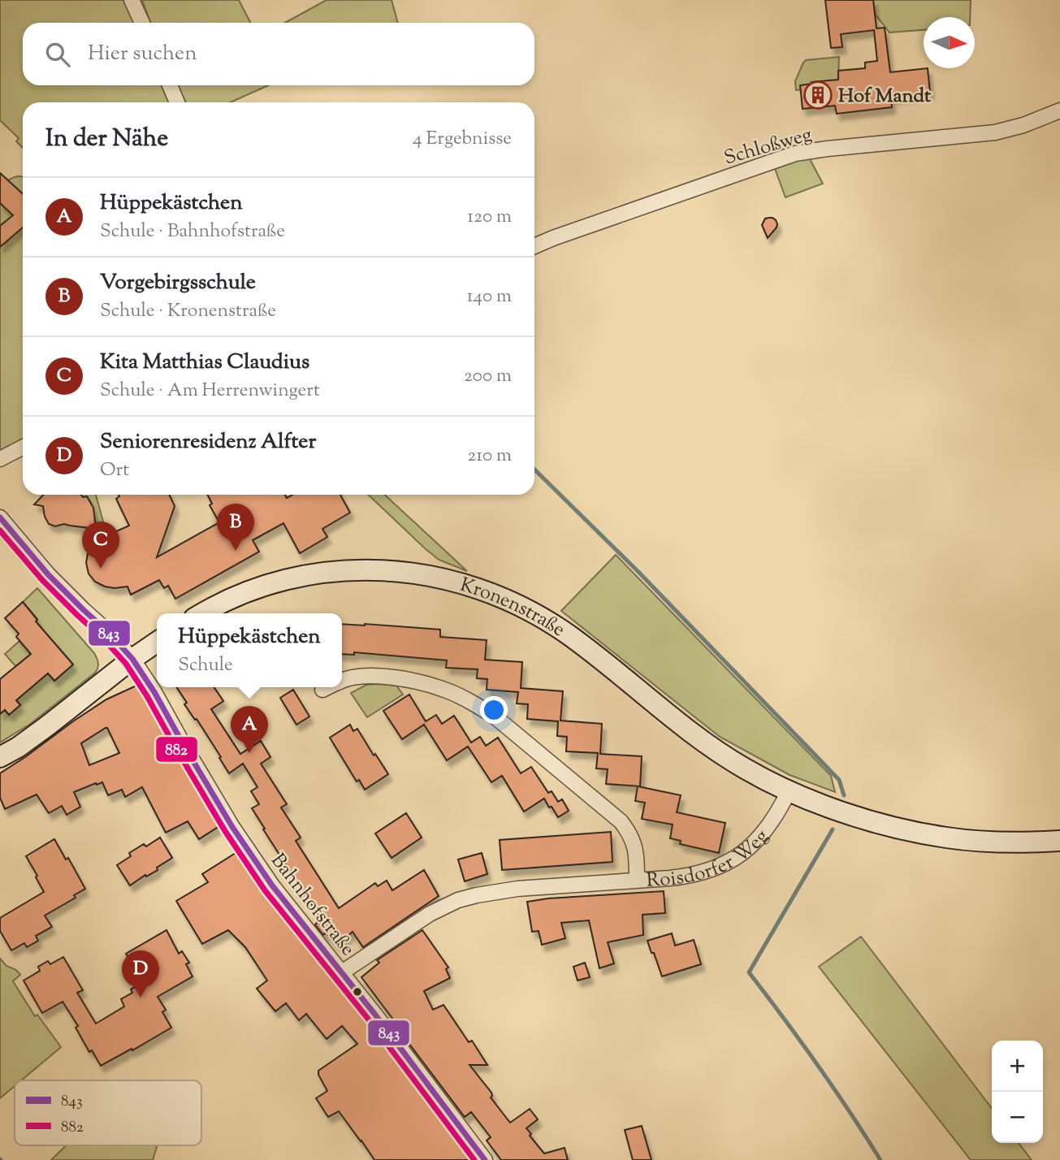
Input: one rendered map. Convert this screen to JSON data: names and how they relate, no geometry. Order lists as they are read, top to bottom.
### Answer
{
  "streets": {
    "street": [
      "Schloßweg",
      "Kronenstraße",
      "Roisdorfer Weg",
      "Bahnhofstraße"
    ]
  },
  "crossings": [
    ["Kronenstraße", "Roisdorfer Weg"],
    ["Roisdorfer Weg", "Bahnhofstraße"]
  ],
  "places": {
    "building": ["Hof Mandt"]
  },
  "lines": ["transit line 843", "transit line 882"],
  "legend": ["843", "882"],
  "north": "right",
  "page": {
    "search": "Hier suchen",
    "heading": ["In der Nähe", "4 Ergebnisse"],
    "list": [
      {
        "mark": "A",
        "name": "Hüppekästchen",
        "note": "Schule · Bahnhofstraße",
        "value": "120 m"
      },
      {
        "mark": "B",
        "name": "Vorgebirgsschule",
        "note": "Schule · Kronenstraße",
        "value": "140 m"
      },
      {
        "mark": "C",
        "name": "Kita Matthias Claudius",
        "note": "Schule · Am Herrenwingert",
        "value": "200 m"
      },
      {
        "mark": "D",
        "name": "Seniorenresidenz Alfter",
        "note": "Ort",
        "value": "210 m"
      }
    ],
    "pins": [
      "B",
      "C",
      "A",
      "D"
    ],
    "popup": ["Hüppekästchen", "Schule"],
    "map_buttons": ["+", "−"]
  }
}
